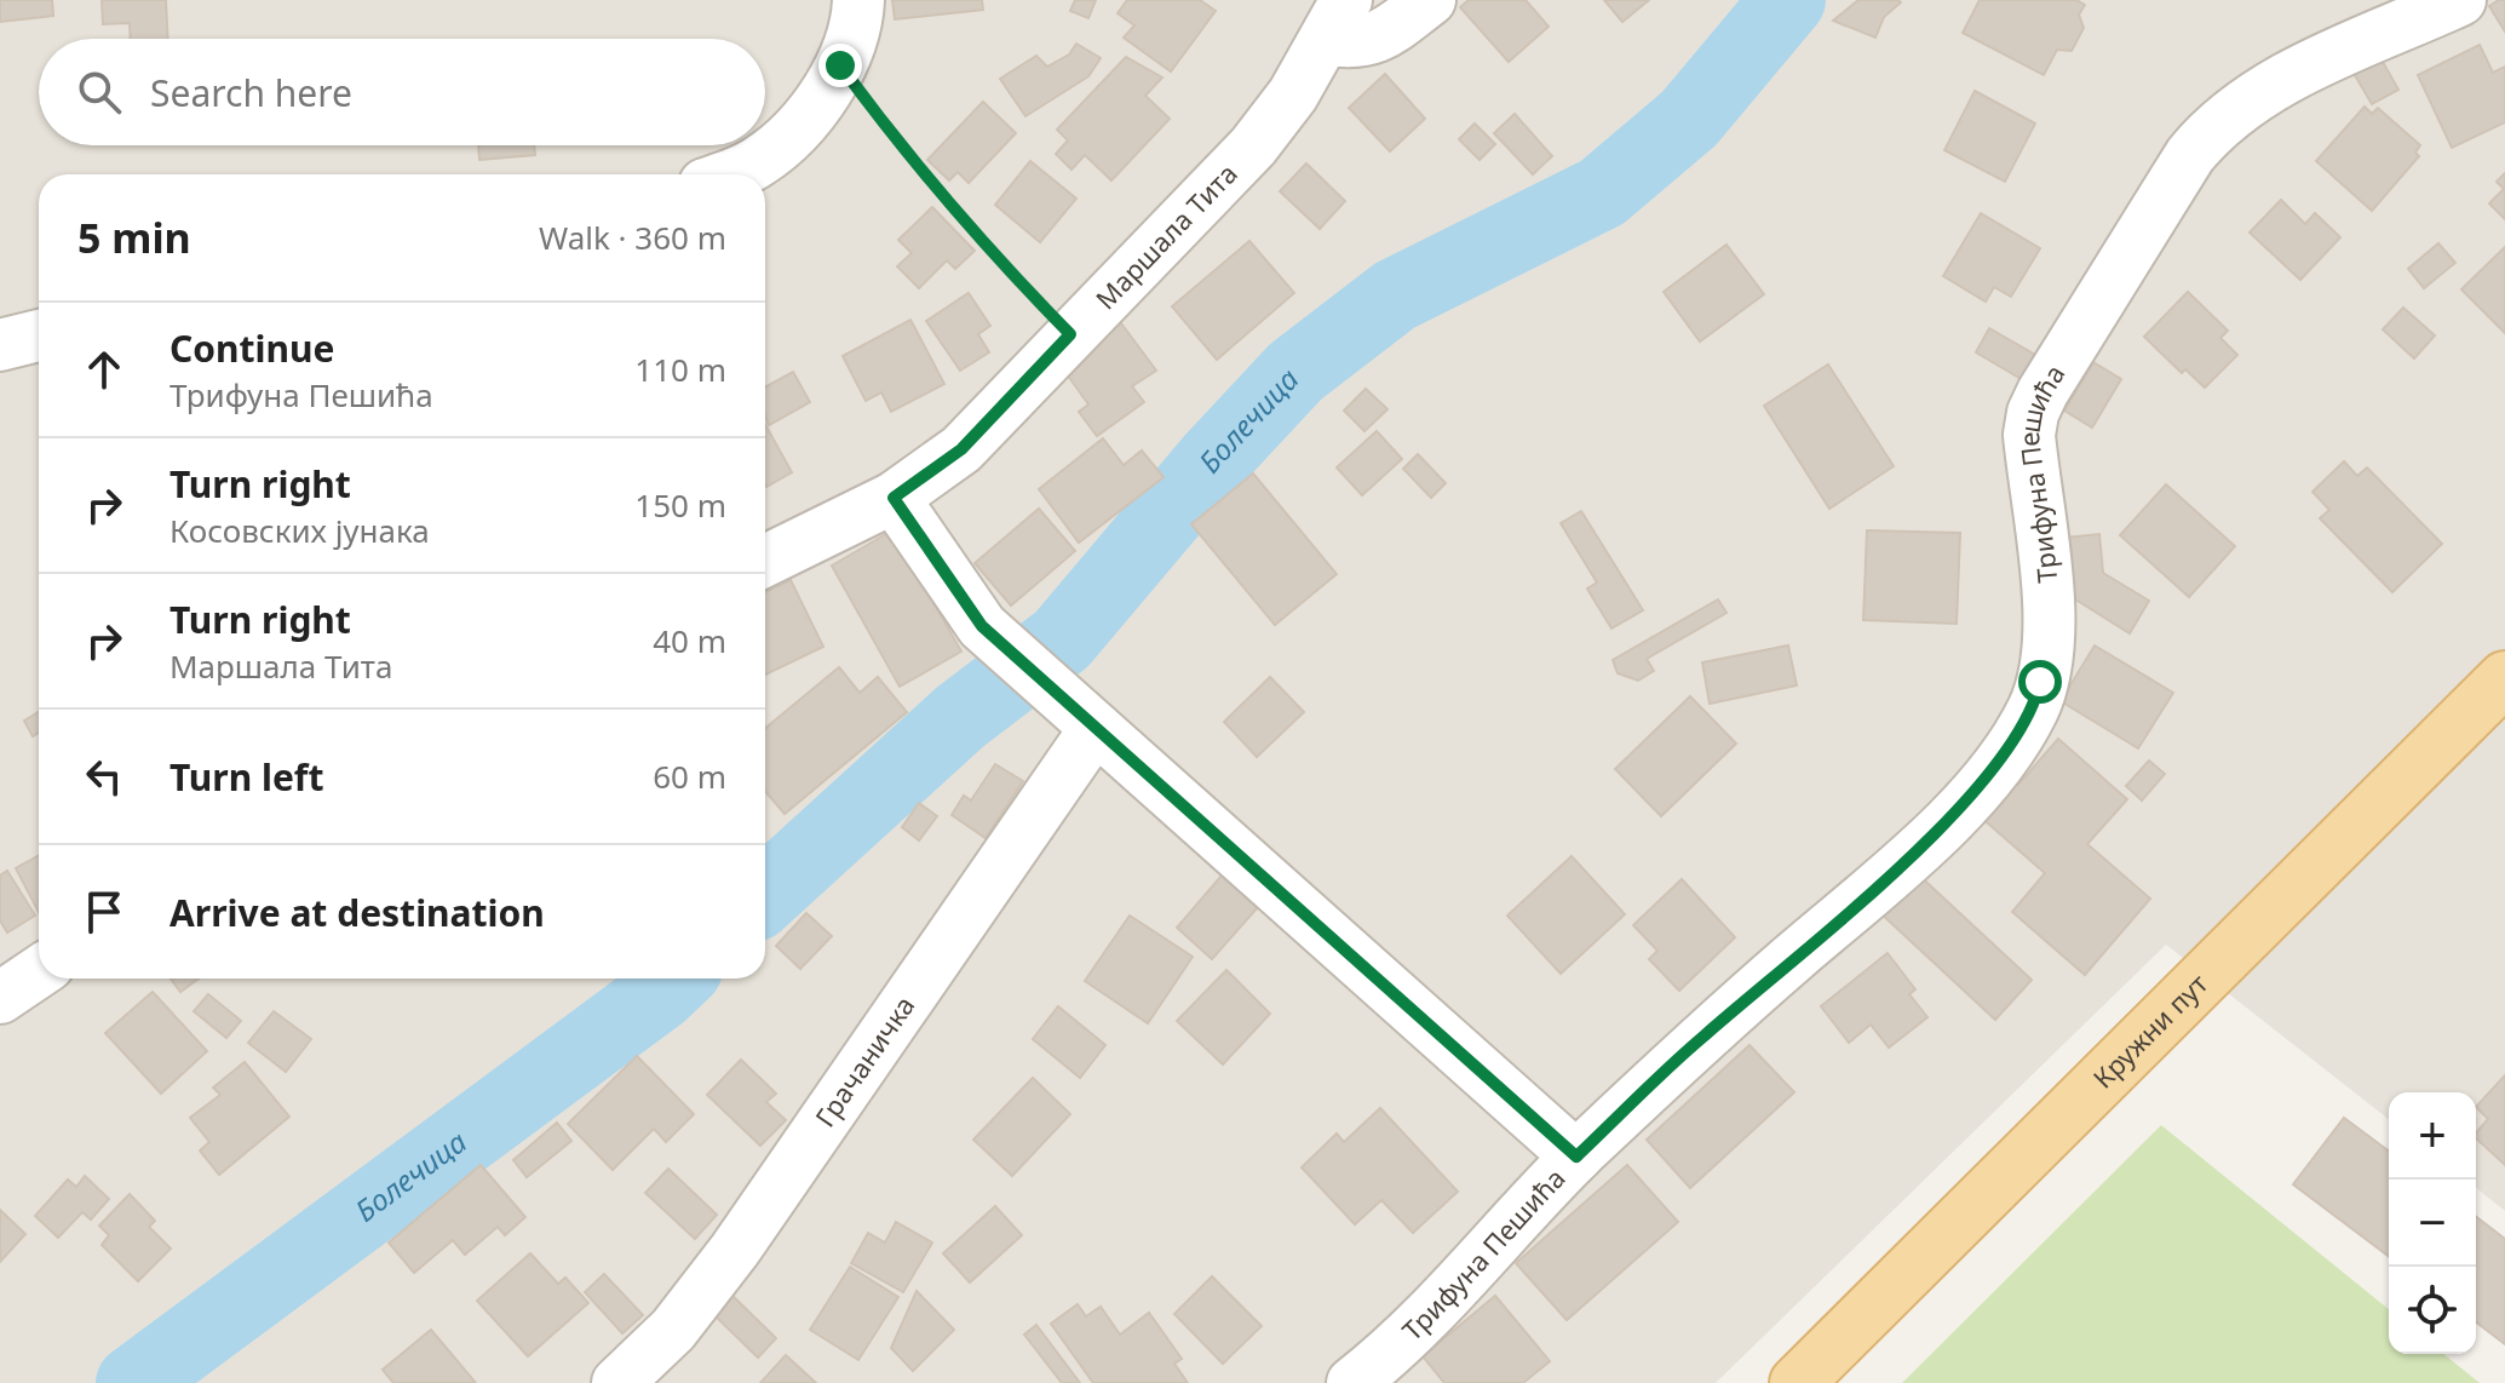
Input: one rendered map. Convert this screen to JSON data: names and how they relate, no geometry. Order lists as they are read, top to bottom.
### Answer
{
  "streets": {
    "main road": ["Кружни пут"],
    "street": ["Маршала Тита", "Трифуна Пешића", "Грачаничка"]
  },
  "water": ["Болечица"],
  "page": {
    "search": "Search here",
    "heading": ["5 min", "Walk · 360 m"],
    "list": [
      ["Continue", "Трифуна Пешића", "110 m"],
      ["Turn right", "Косовских јунака", "150 m"],
      ["Turn right", "Маршала Тита", "40 m"],
      ["Turn left", "60 m"],
      "Arrive at destination"
    ],
    "map_buttons": ["+", "−"]
  }
}
